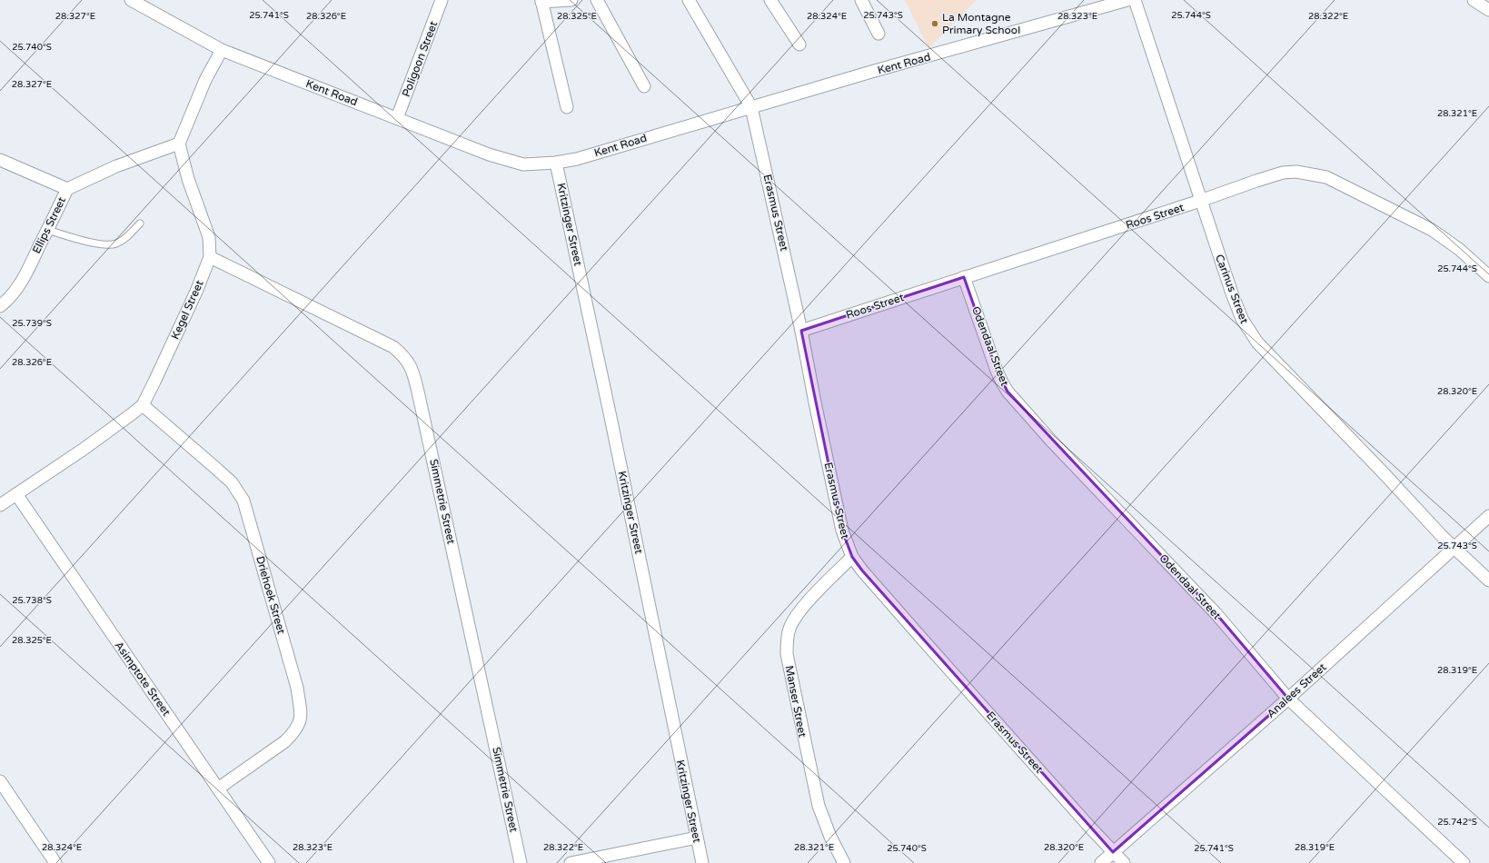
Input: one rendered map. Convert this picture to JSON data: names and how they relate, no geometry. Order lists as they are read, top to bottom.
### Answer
{
  "streets": {
    "street": [
      "Poligoon Street",
      "Kent Road",
      "Erasmus Street",
      "Roos Street",
      "Kritzinger Street",
      "Ellips Street",
      "Carinus Street",
      "Kegel Street",
      "Odendaal Street",
      "Simmetrie Street",
      "Driehoek Street",
      "Asimptote Street",
      "Analees Street",
      "Manser Street"
    ]
  },
  "crossings": [
    ["Poligoon Street", "Kent Road"],
    ["Kent Road", "Erasmus Street"],
    ["Kent Road", "Kritzinger Street"],
    ["Erasmus Street", "Roos Street"],
    ["Erasmus Street", "Analees Street"],
    ["Erasmus Street", "Manser Street"],
    ["Roos Street", "Carinus Street"],
    ["Roos Street", "Odendaal Street"],
    ["Ellips Street", "Kegel Street"],
    ["Carinus Street", "Analees Street"],
    ["Kegel Street", "Simmetrie Street"],
    ["Kegel Street", "Driehoek Street"],
    ["Kegel Street", "Asimptote Street"],
    ["Odendaal Street", "Analees Street"],
    ["Driehoek Street", "Asimptote Street"]
  ],
  "places": ["La Montagne Primary School"],
  "coordinates": [
    "25.741°S",
    "25.743°S",
    "25.744°S",
    "28.327°E",
    "28.326°E",
    "28.325°E",
    "28.324°E",
    "28.323°E",
    "28.322°E",
    "25.740°S",
    "28.321°E",
    "25.739°S",
    "28.320°E",
    "25.738°S",
    "28.319°E",
    "25.742°S"
  ]
}
